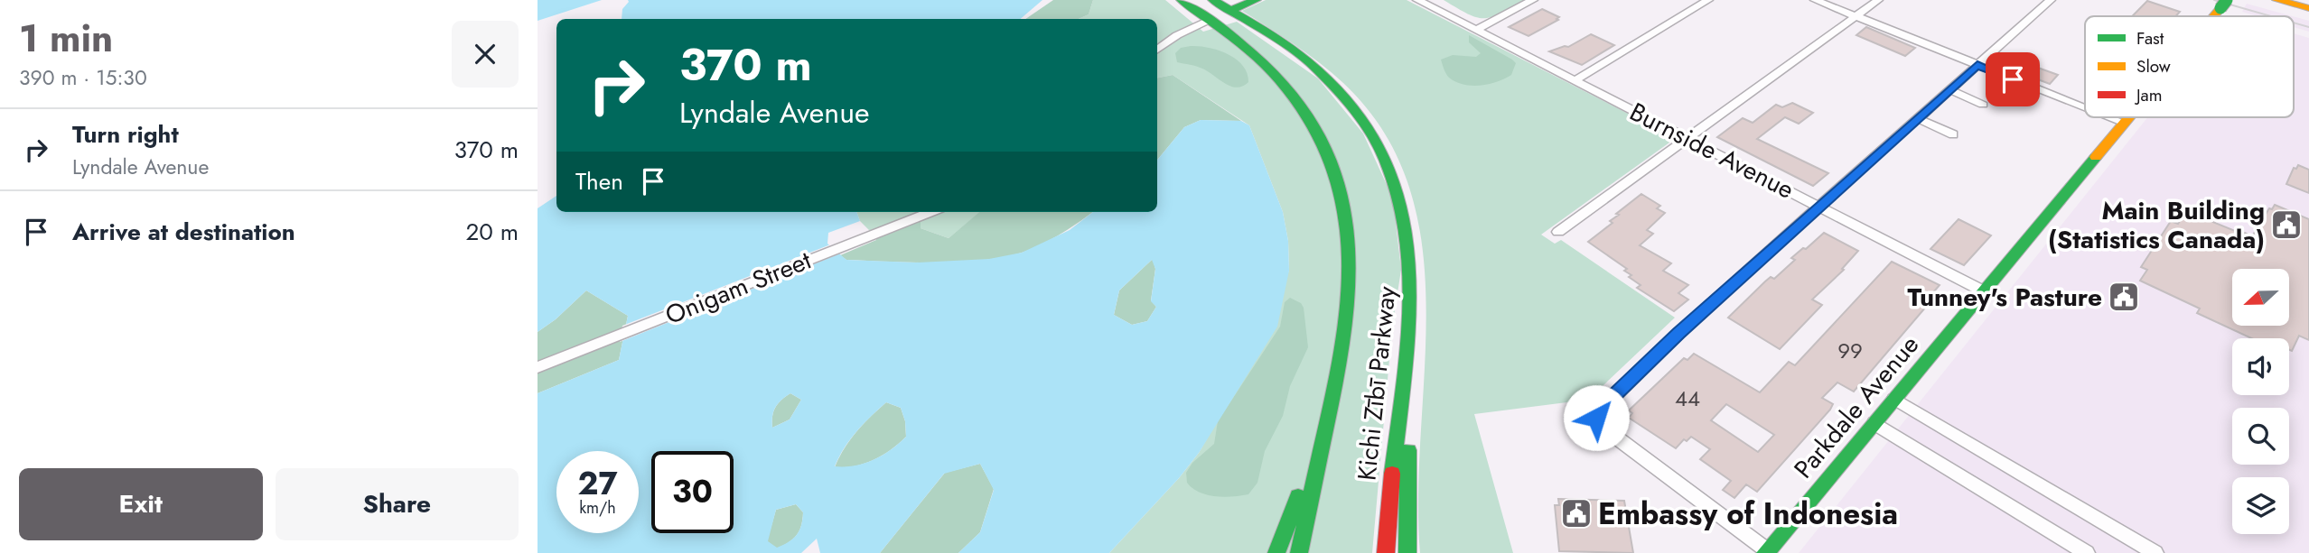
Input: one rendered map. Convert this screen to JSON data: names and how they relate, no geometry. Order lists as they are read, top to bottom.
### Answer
{
  "streets": {
    "main road": ["Kichi Zībī Parkway", "Parkdale Avenue"],
    "street": ["Burnside Avenue", "Onigam Street"]
  },
  "crossings": [
    ["Burnside Avenue", "Parkdale Avenue"]
  ],
  "places": {
    "public building": ["Main Building (Statistics Canada)", "Tunney's Pasture", "Embassy of Indonesia"]
  },
  "house_numbers": ["99", "44"],
  "legend": ["Fast", "Slow", "Jam"],
  "north": "left",
  "page": {
    "heading": ["1 min", "390 m · 15:30"],
    "turn": ["370 m", "Lyndale Avenue"],
    "list": [
      {
        "name": "Turn right",
        "note": "Lyndale Avenue",
        "value": "370 m"
      },
      {
        "name": "Arrive at destination",
        "value": "20 m"
      }
    ],
    "then": "Then",
    "speed": "27 km/h",
    "limit": "30",
    "buttons": ["Exit", "Share"]
  }
}
